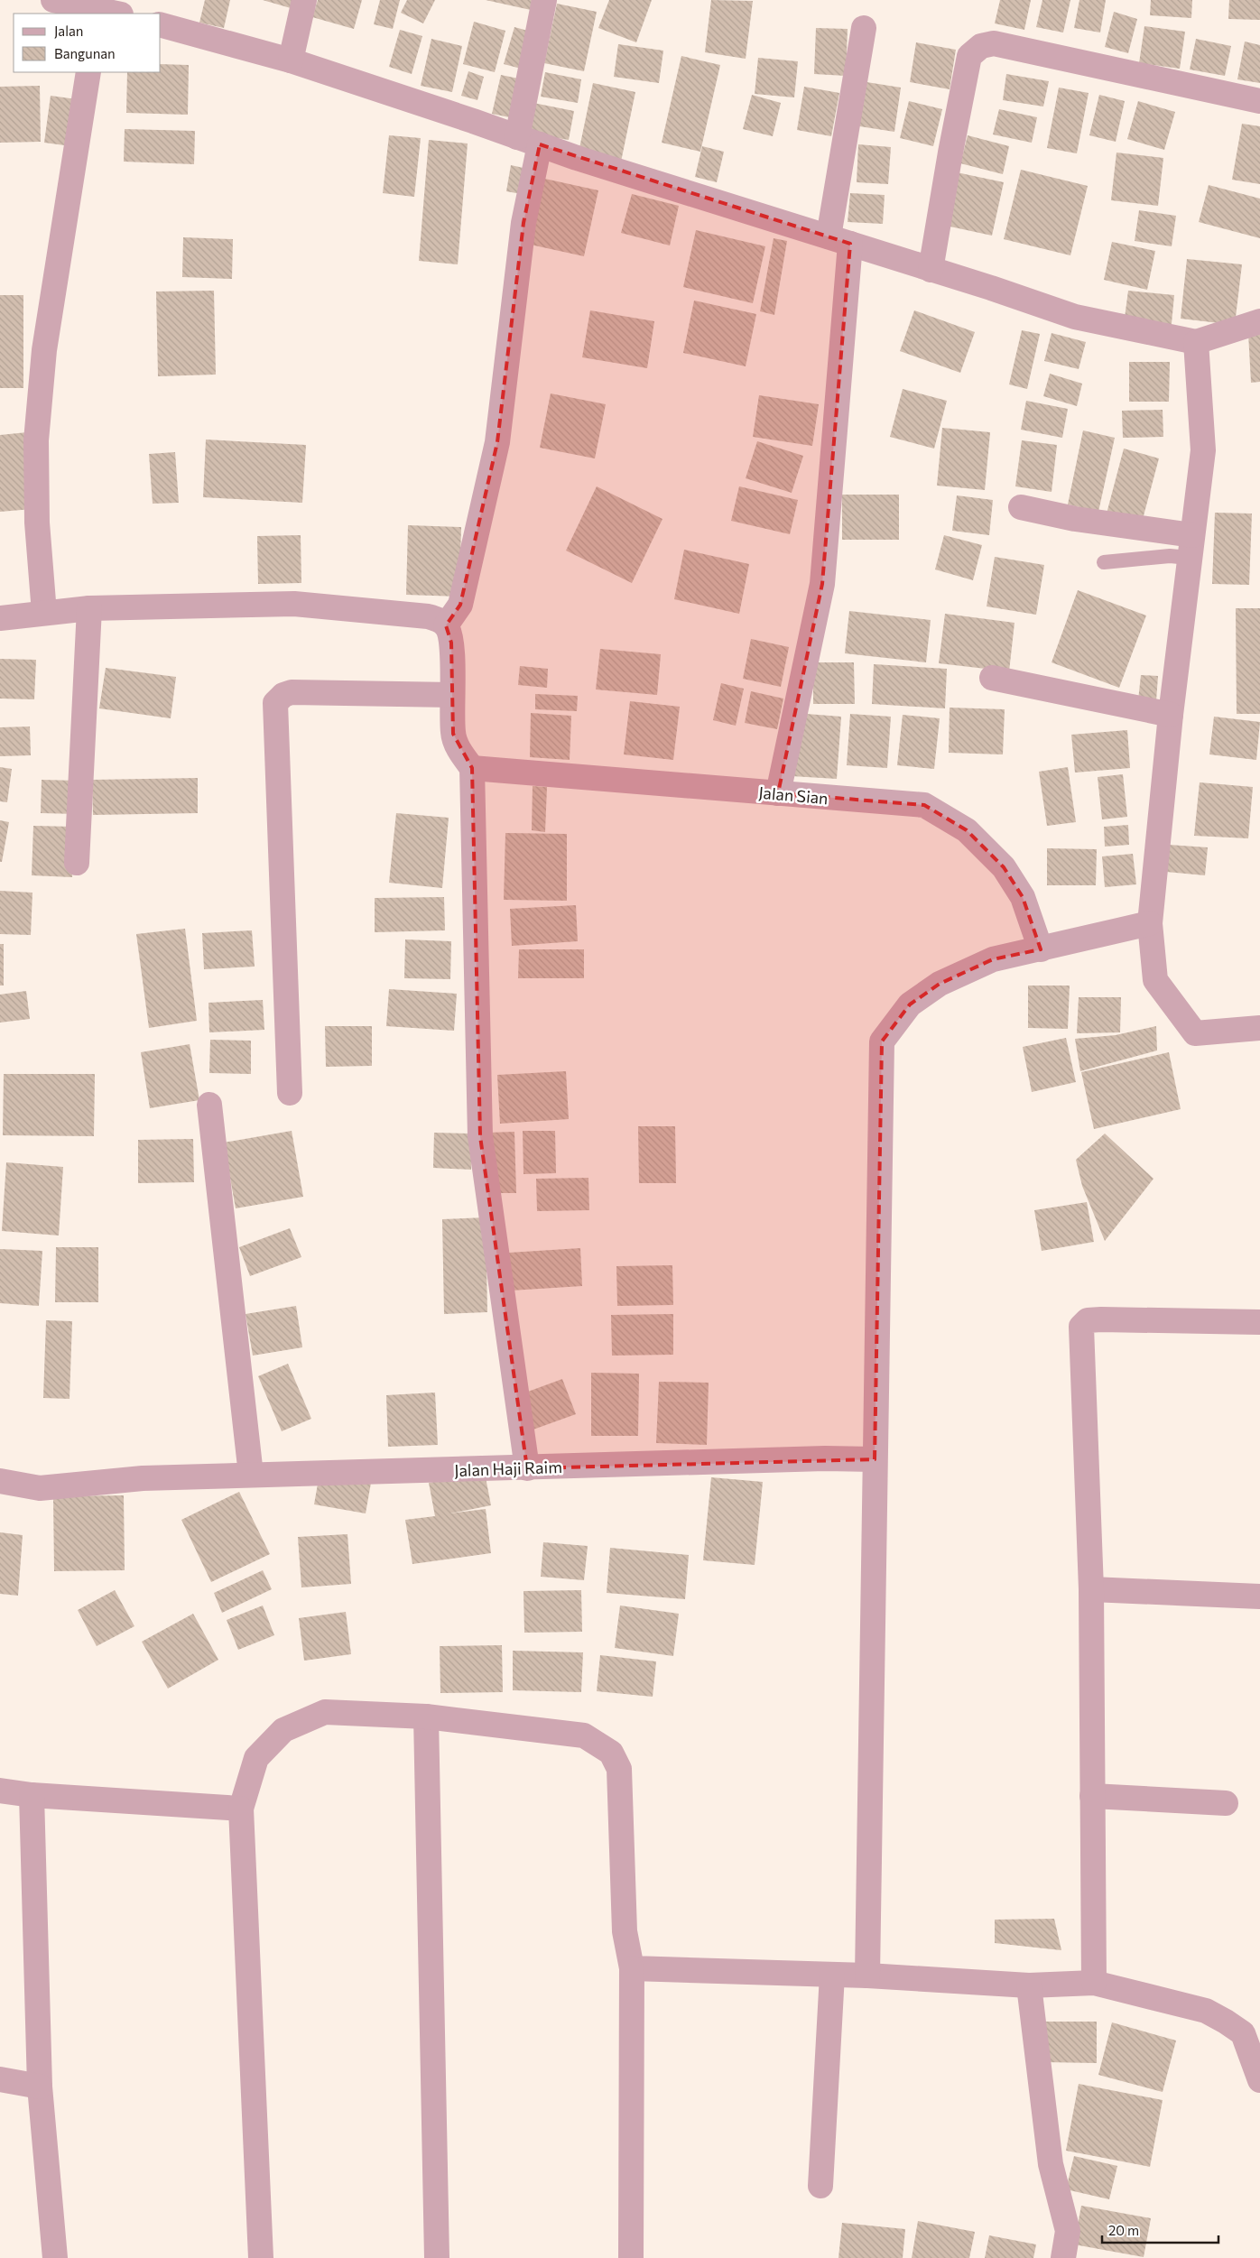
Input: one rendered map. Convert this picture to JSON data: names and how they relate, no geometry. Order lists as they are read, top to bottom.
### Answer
{
  "streets": {
    "street": ["Jalan Sian", "Jalan Haji Raim"]
  },
  "legend": ["Jalan", "Bangunan"],
  "scale_bar": "20 m"
}
